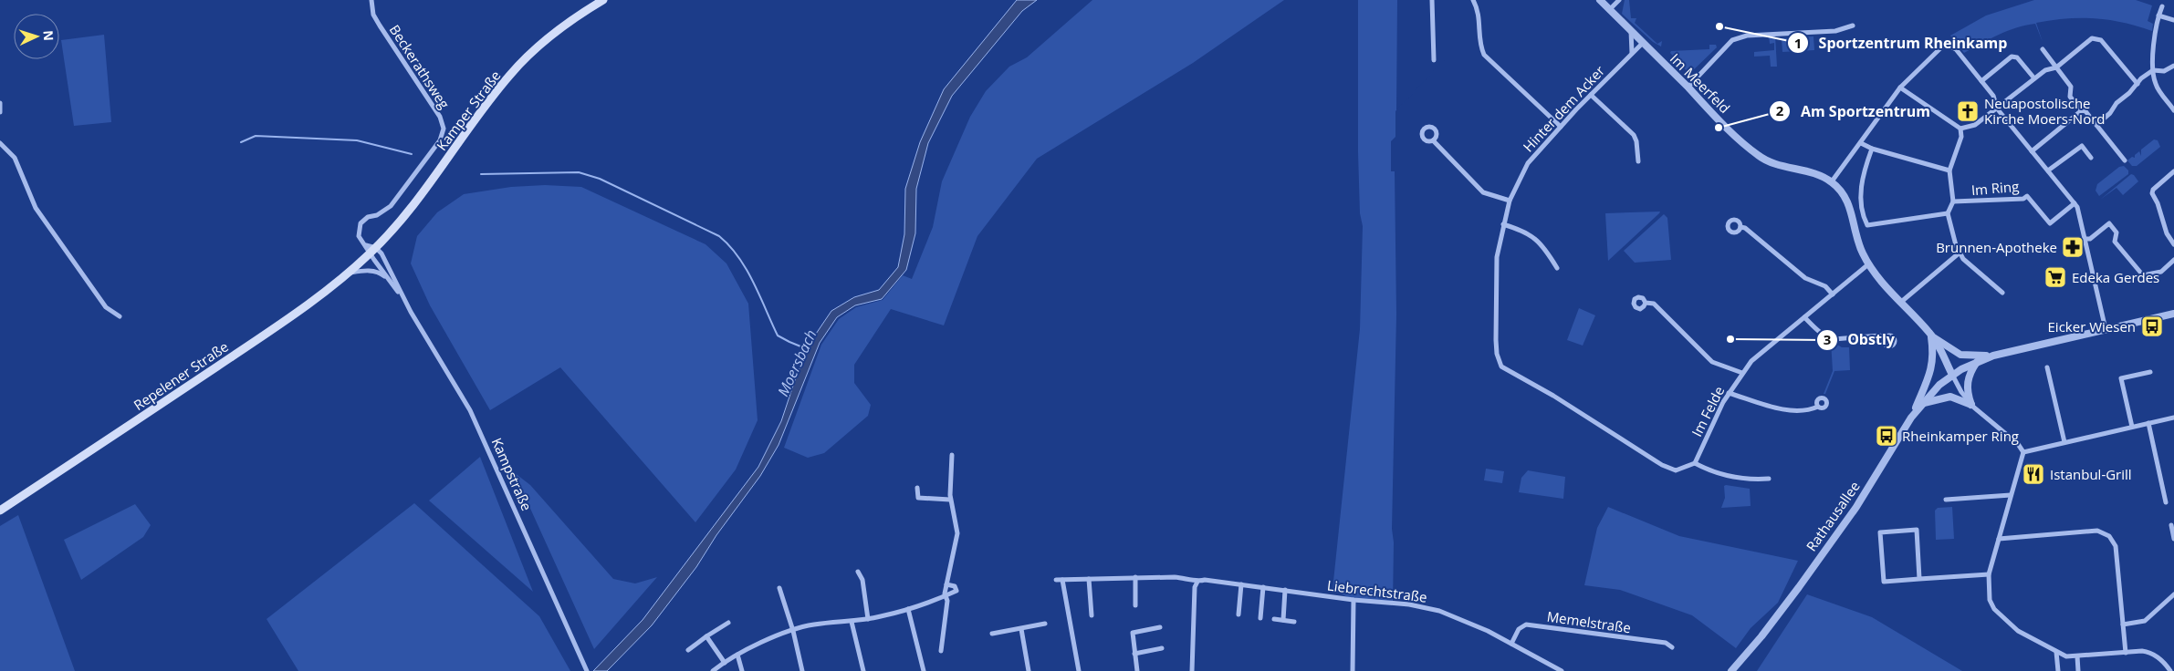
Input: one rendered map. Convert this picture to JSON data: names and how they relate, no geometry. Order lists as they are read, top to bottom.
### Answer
{
  "streets": {
    "main road": ["Kamper Straße", "Repelener Straße"],
    "street": [
      "Beckerathsweg",
      "Im Meerfeld",
      "Hinter dem Acker",
      "Im Ring",
      "Im Felde",
      "Kampstraße",
      "Rathausallee",
      "Liebrechtstraße",
      "Memelstraße"
    ]
  },
  "crossings": [
    ["Beckerathsweg", "Kamper Straße"],
    ["Beckerathsweg", "Repelener Straße"],
    ["Beckerathsweg", "Kampstraße"],
    ["Im Meerfeld", "Hinter dem Acker"],
    ["Im Meerfeld", "Im Felde"],
    ["Im Meerfeld", "Rathausallee"],
    ["Hinter dem Acker", "Im Felde"],
    ["Kamper Straße", "Repelener Straße"],
    ["Kamper Straße", "Kampstraße"],
    ["Repelener Straße", "Kampstraße"],
    ["Liebrechtstraße", "Memelstraße"]
  ],
  "water": ["Moersbach"],
  "places": {
    "other": ["Sportzentrum Rheinkamp", "Am Sportzentrum", "Obstly"],
    "church": ["Neuapostolische Kirche Moers-Nord"],
    "pharmacy": ["Brunnen-Apotheke"],
    "supermarket": ["Edeka Gerdes"],
    "bus stop": ["Eicker Wiesen", "Rheinkamper Ring"],
    "restaurant": ["Istanbul-Grill"]
  },
  "north": "right"
}
